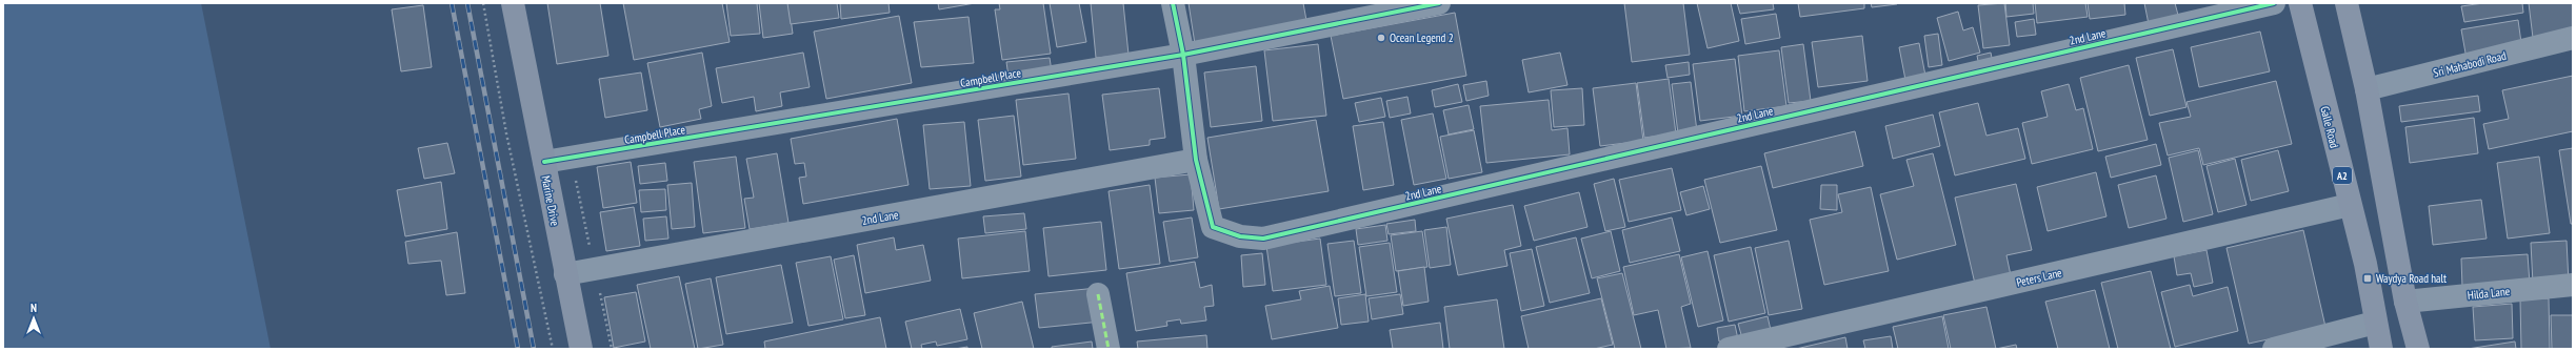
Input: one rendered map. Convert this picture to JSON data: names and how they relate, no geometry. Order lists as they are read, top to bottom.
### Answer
{
  "streets": {
    "highway": ["Galle Road", "A2"],
    "main road": ["Marine Drive"],
    "street": [
      "2nd Lane",
      "Sri Mahabodi Road",
      "Campbell Place",
      "Peters Lane",
      "Hilda Lane"
    ]
  },
  "crossings": [
    ["2nd Lane", "Marine Drive"],
    ["Campbell Place", "Marine Drive"],
    ["Galle Road", "Peters Lane"]
  ],
  "places": {
    "other": ["Ocean Legend 2"],
    "transit": ["Waydya Road halt"]
  },
  "north": "top"
}
